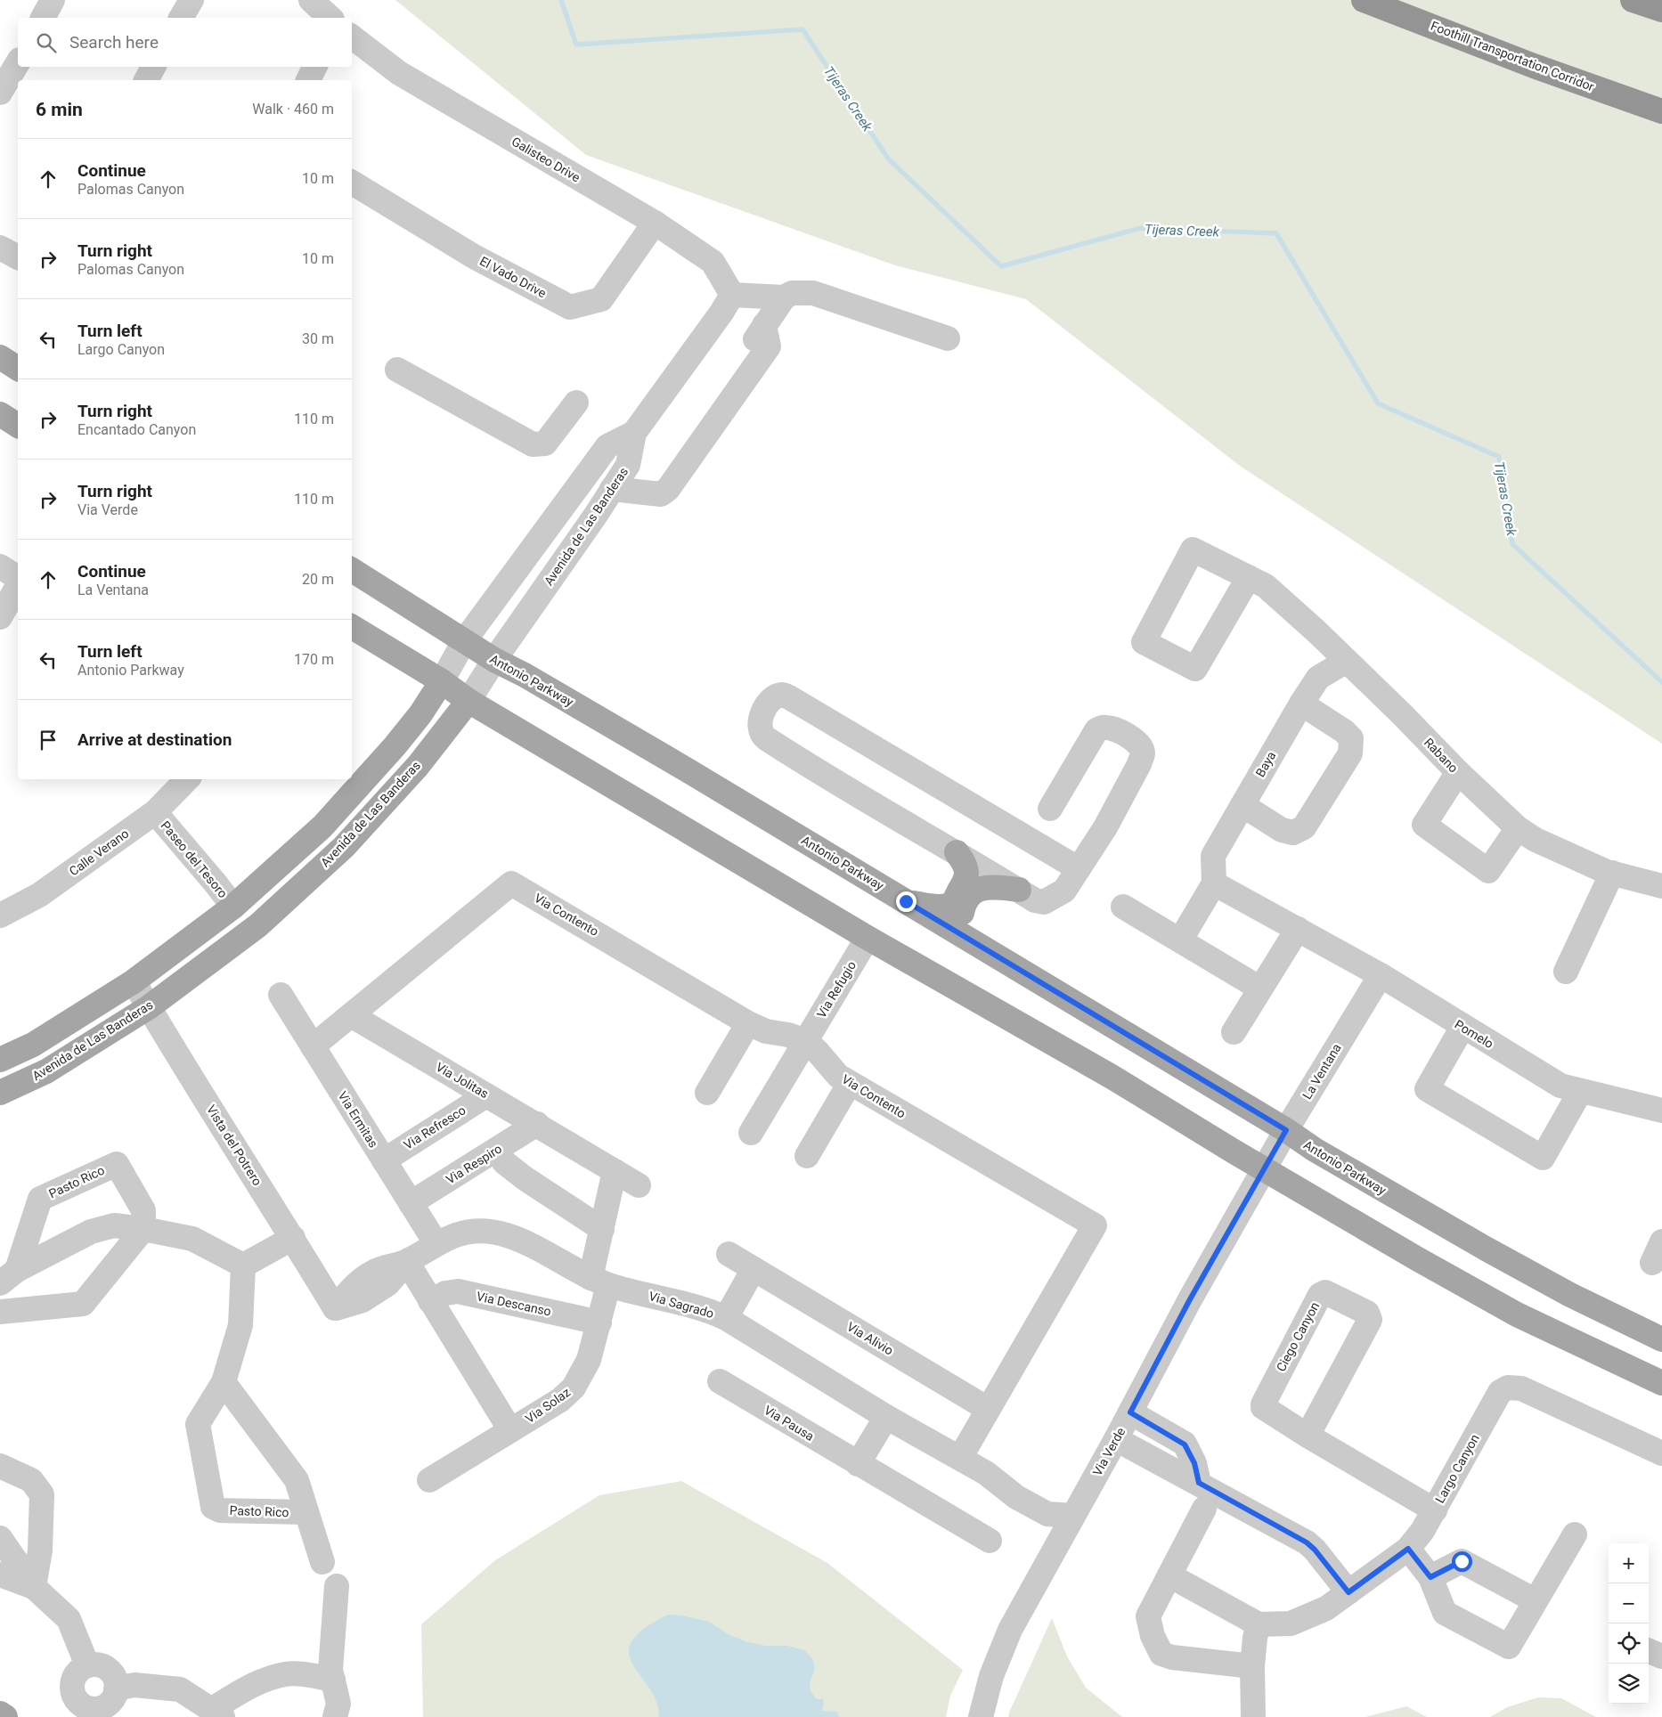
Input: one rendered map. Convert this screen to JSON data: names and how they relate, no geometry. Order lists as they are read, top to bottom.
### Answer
{
  "streets": {
    "highway": ["Foothill Transportation Corridor"],
    "main road": ["Avenida de Las Banderas", "Antonio Parkway"],
    "street": [
      "Galisteo Drive",
      "El Vado Drive",
      "Rabano",
      "Baya",
      "Calle Verano",
      "Paseo del Tesoro",
      "Via Contento",
      "Via Refugio",
      "Pomelo",
      "La Ventana",
      "Via Jolitas",
      "Via Ermitas",
      "Via Refresco",
      "Vista del Potrero",
      "Via Respiro",
      "Pasto Rico",
      "Via Descanso",
      "Via Sagrado",
      "Ciego Canyon",
      "Via Alivio",
      "Via Solaz",
      "Via Pausa",
      "Via Verde",
      "Largo Canyon"
    ]
  },
  "crossings": [
    ["Galisteo Drive", "El Vado Drive"],
    ["Galisteo Drive", "Avenida de Las Banderas"],
    ["Avenida de Las Banderas", "Antonio Parkway"],
    ["Avenida de Las Banderas", "Paseo del Tesoro"],
    ["Avenida de Las Banderas", "Vista del Potrero"],
    ["Antonio Parkway", "La Ventana"],
    ["Rabano", "Baya"],
    ["Baya", "Pomelo"],
    ["Calle Verano", "Paseo del Tesoro"],
    ["Via Contento", "Via Refugio"],
    ["Via Contento", "Via Jolitas"],
    ["Via Contento", "Via Sagrado"],
    ["Via Contento", "Via Alivio"],
    ["Pomelo", "La Ventana"],
    ["La Ventana", "Via Verde"],
    ["Via Jolitas", "Via Refresco"],
    ["Via Jolitas", "Via Respiro"],
    ["Via Ermitas", "Via Refresco"],
    ["Via Ermitas", "Via Respiro"],
    ["Via Ermitas", "Via Sagrado"],
    ["Vista del Potrero", "Via Sagrado"],
    ["Via Descanso", "Via Solaz"],
    ["Via Sagrado", "Via Solaz"],
    ["Via Sagrado", "Via Verde"],
    ["Ciego Canyon", "Largo Canyon"]
  ],
  "water": ["Tijeras Creek"],
  "page": {
    "search": "Search here",
    "heading": ["6 min", "Walk · 460 m"],
    "list": [
      ["Continue", "Palomas Canyon", "10 m"],
      ["Turn right", "Palomas Canyon", "10 m"],
      ["Turn left", "Largo Canyon", "30 m"],
      ["Turn right", "Encantado Canyon", "110 m"],
      ["Turn right", "Via Verde", "110 m"],
      ["Continue", "La Ventana", "20 m"],
      ["Turn left", "Antonio Parkway", "170 m"],
      "Arrive at destination"
    ],
    "map_buttons": ["+", "−"]
  }
}
